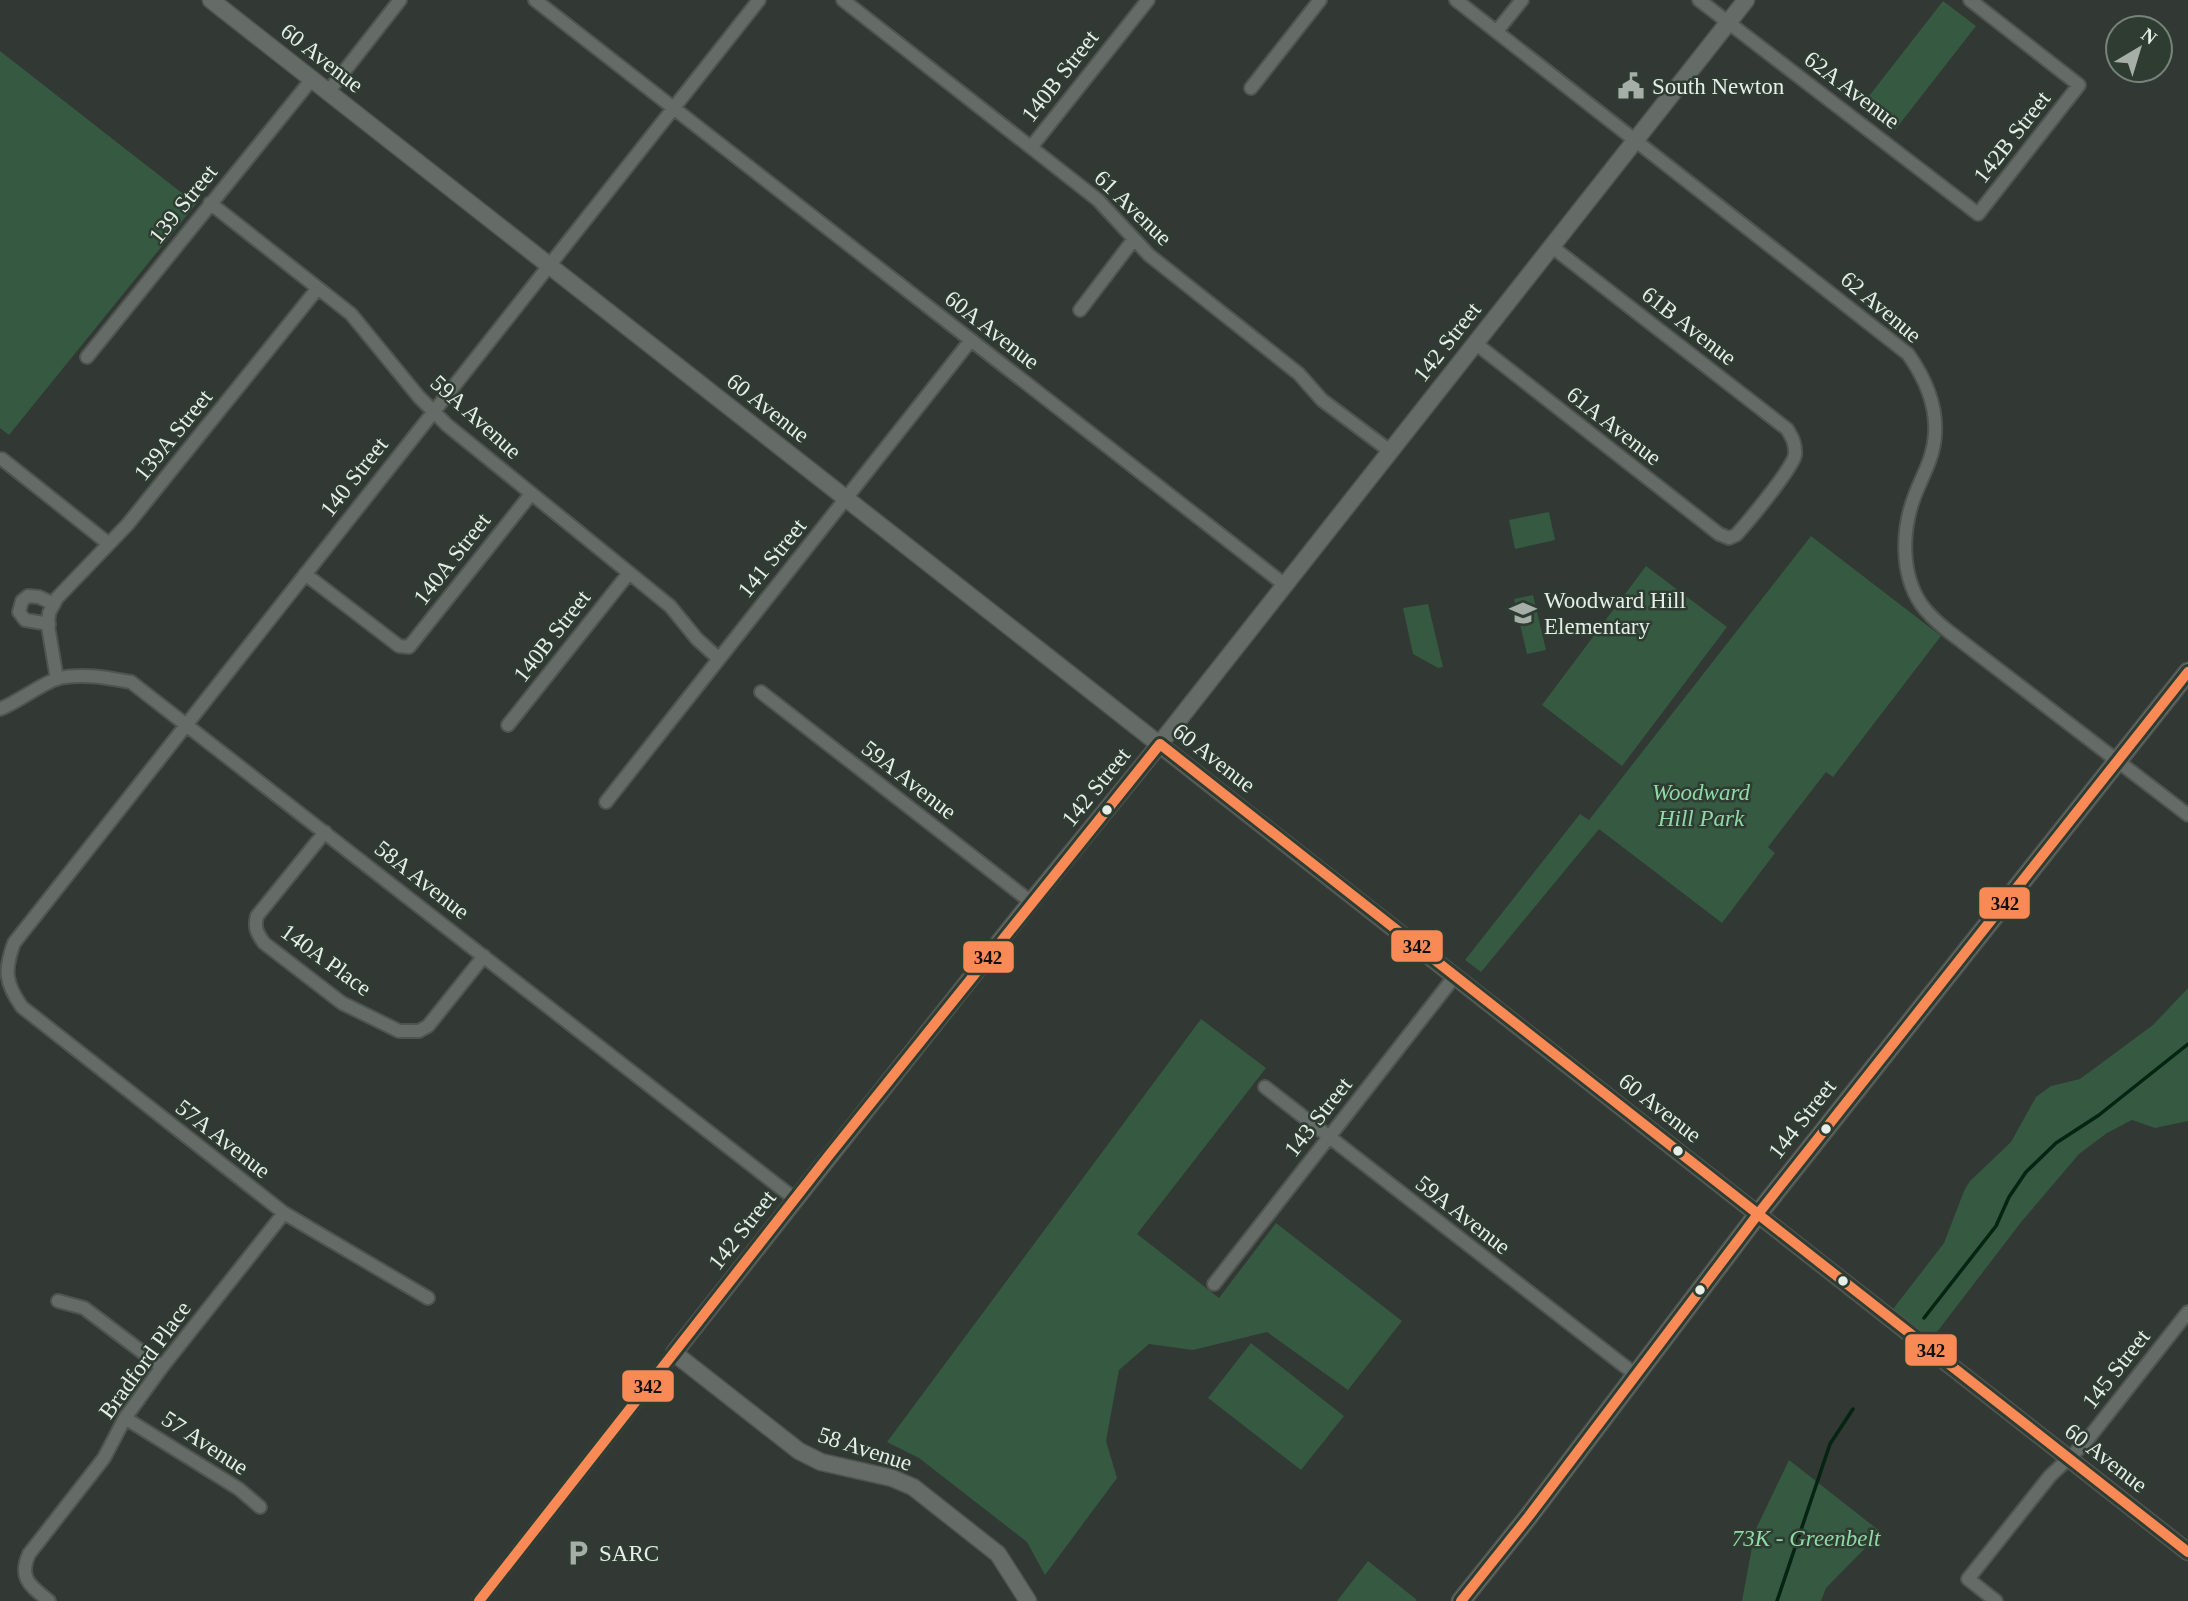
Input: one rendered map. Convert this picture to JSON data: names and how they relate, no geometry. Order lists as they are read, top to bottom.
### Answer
{
  "streets": {
    "main road": ["144 Street"],
    "street": [
      "60 Avenue",
      "140B Street",
      "62A Avenue",
      "142B Street",
      "139 Street",
      "61 Avenue",
      "62 Avenue",
      "61B Avenue",
      "60A Avenue",
      "142 Street",
      "59A Avenue",
      "61A Avenue",
      "139A Street",
      "140 Street",
      "141 Street",
      "140A Street",
      "58A Avenue",
      "140A Place",
      "143 Street",
      "57A Avenue",
      "Bradford Place",
      "145 Street",
      "57 Avenue",
      "58 Avenue"
    ]
  },
  "crossings": [
    ["60 Avenue", "139 Street"],
    ["60 Avenue", "142 Street"],
    ["60 Avenue", "140 Street"],
    ["60 Avenue", "141 Street"],
    ["60 Avenue", "143 Street"],
    ["60 Avenue", "144 Street"],
    ["60 Avenue", "145 Street"],
    ["140B Street", "61 Avenue"],
    ["140B Street", "59A Avenue"],
    ["62A Avenue", "142B Street"],
    ["62A Avenue", "142 Street"],
    ["139 Street", "59A Avenue"],
    ["61 Avenue", "142 Street"],
    ["62 Avenue", "142 Street"],
    ["62 Avenue", "144 Street"],
    ["61B Avenue", "142 Street"],
    ["61B Avenue", "61A Avenue"],
    ["60A Avenue", "142 Street"],
    ["60A Avenue", "140 Street"],
    ["60A Avenue", "141 Street"],
    ["142 Street", "59A Avenue"],
    ["142 Street", "61A Avenue"],
    ["142 Street", "58A Avenue"],
    ["142 Street", "58 Avenue"],
    ["59A Avenue", "139A Street"],
    ["59A Avenue", "140 Street"],
    ["59A Avenue", "141 Street"],
    ["59A Avenue", "140A Street"],
    ["59A Avenue", "143 Street"],
    ["59A Avenue", "144 Street"],
    ["139A Street", "58A Avenue"],
    ["140 Street", "140A Street"],
    ["140 Street", "58A Avenue"],
    ["140 Street", "57A Avenue"],
    ["58A Avenue", "140A Place"],
    ["57A Avenue", "Bradford Place"],
    ["Bradford Place", "57 Avenue"]
  ],
  "parks": ["Woodward Hill Park", "73K - Greenbelt"],
  "places": {
    "public building": ["South Newton"],
    "school or university": ["Woodward Hill Elementary"],
    "parking": ["SARC"]
  },
  "lines": ["transit line 342"],
  "north": "top right"
}
